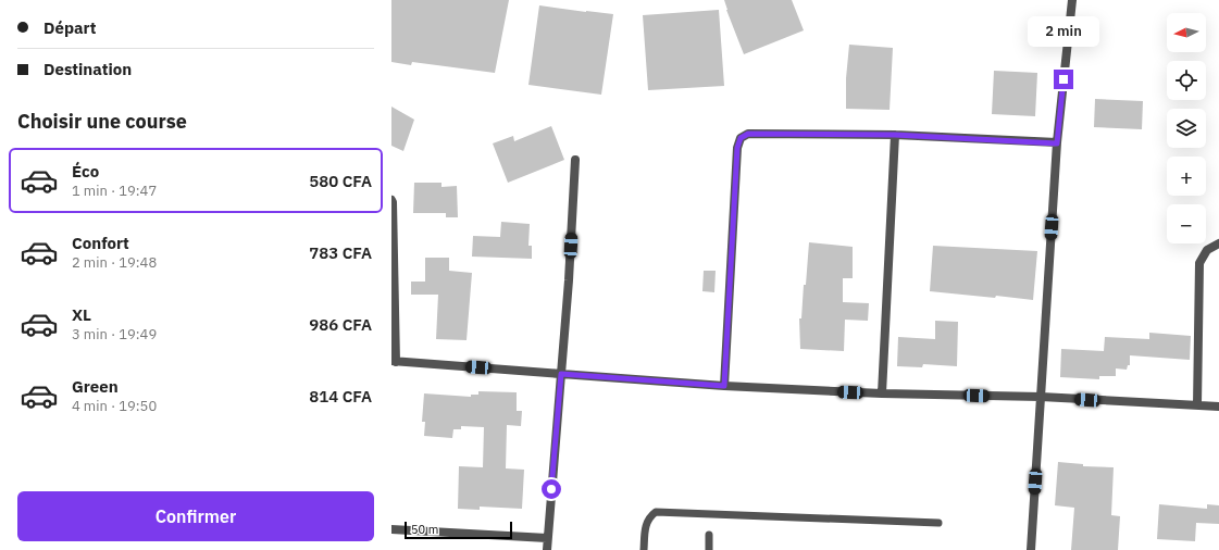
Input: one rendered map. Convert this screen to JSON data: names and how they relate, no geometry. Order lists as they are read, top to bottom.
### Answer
{
  "scale_bar": "50 m",
  "north": "left",
  "page": {
    "banner": ["Départ", "Destination"],
    "map_buttons": ["+", "−"],
    "bubble": "2 min",
    "heading": "Choisir une course",
    "list": [
      {
        "name": "Éco",
        "note": "1 min · 19:47",
        "value": "580 CFA"
      },
      {
        "name": "Confort",
        "note": "2 min · 19:48",
        "value": "783 CFA"
      },
      {
        "name": "XL",
        "note": "3 min · 19:49",
        "value": "986 CFA"
      },
      {
        "name": "Green",
        "note": "4 min · 19:50",
        "value": "814 CFA"
      }
    ],
    "buttons": "Confirmer",
    "scale": "50 m"
  }
}
